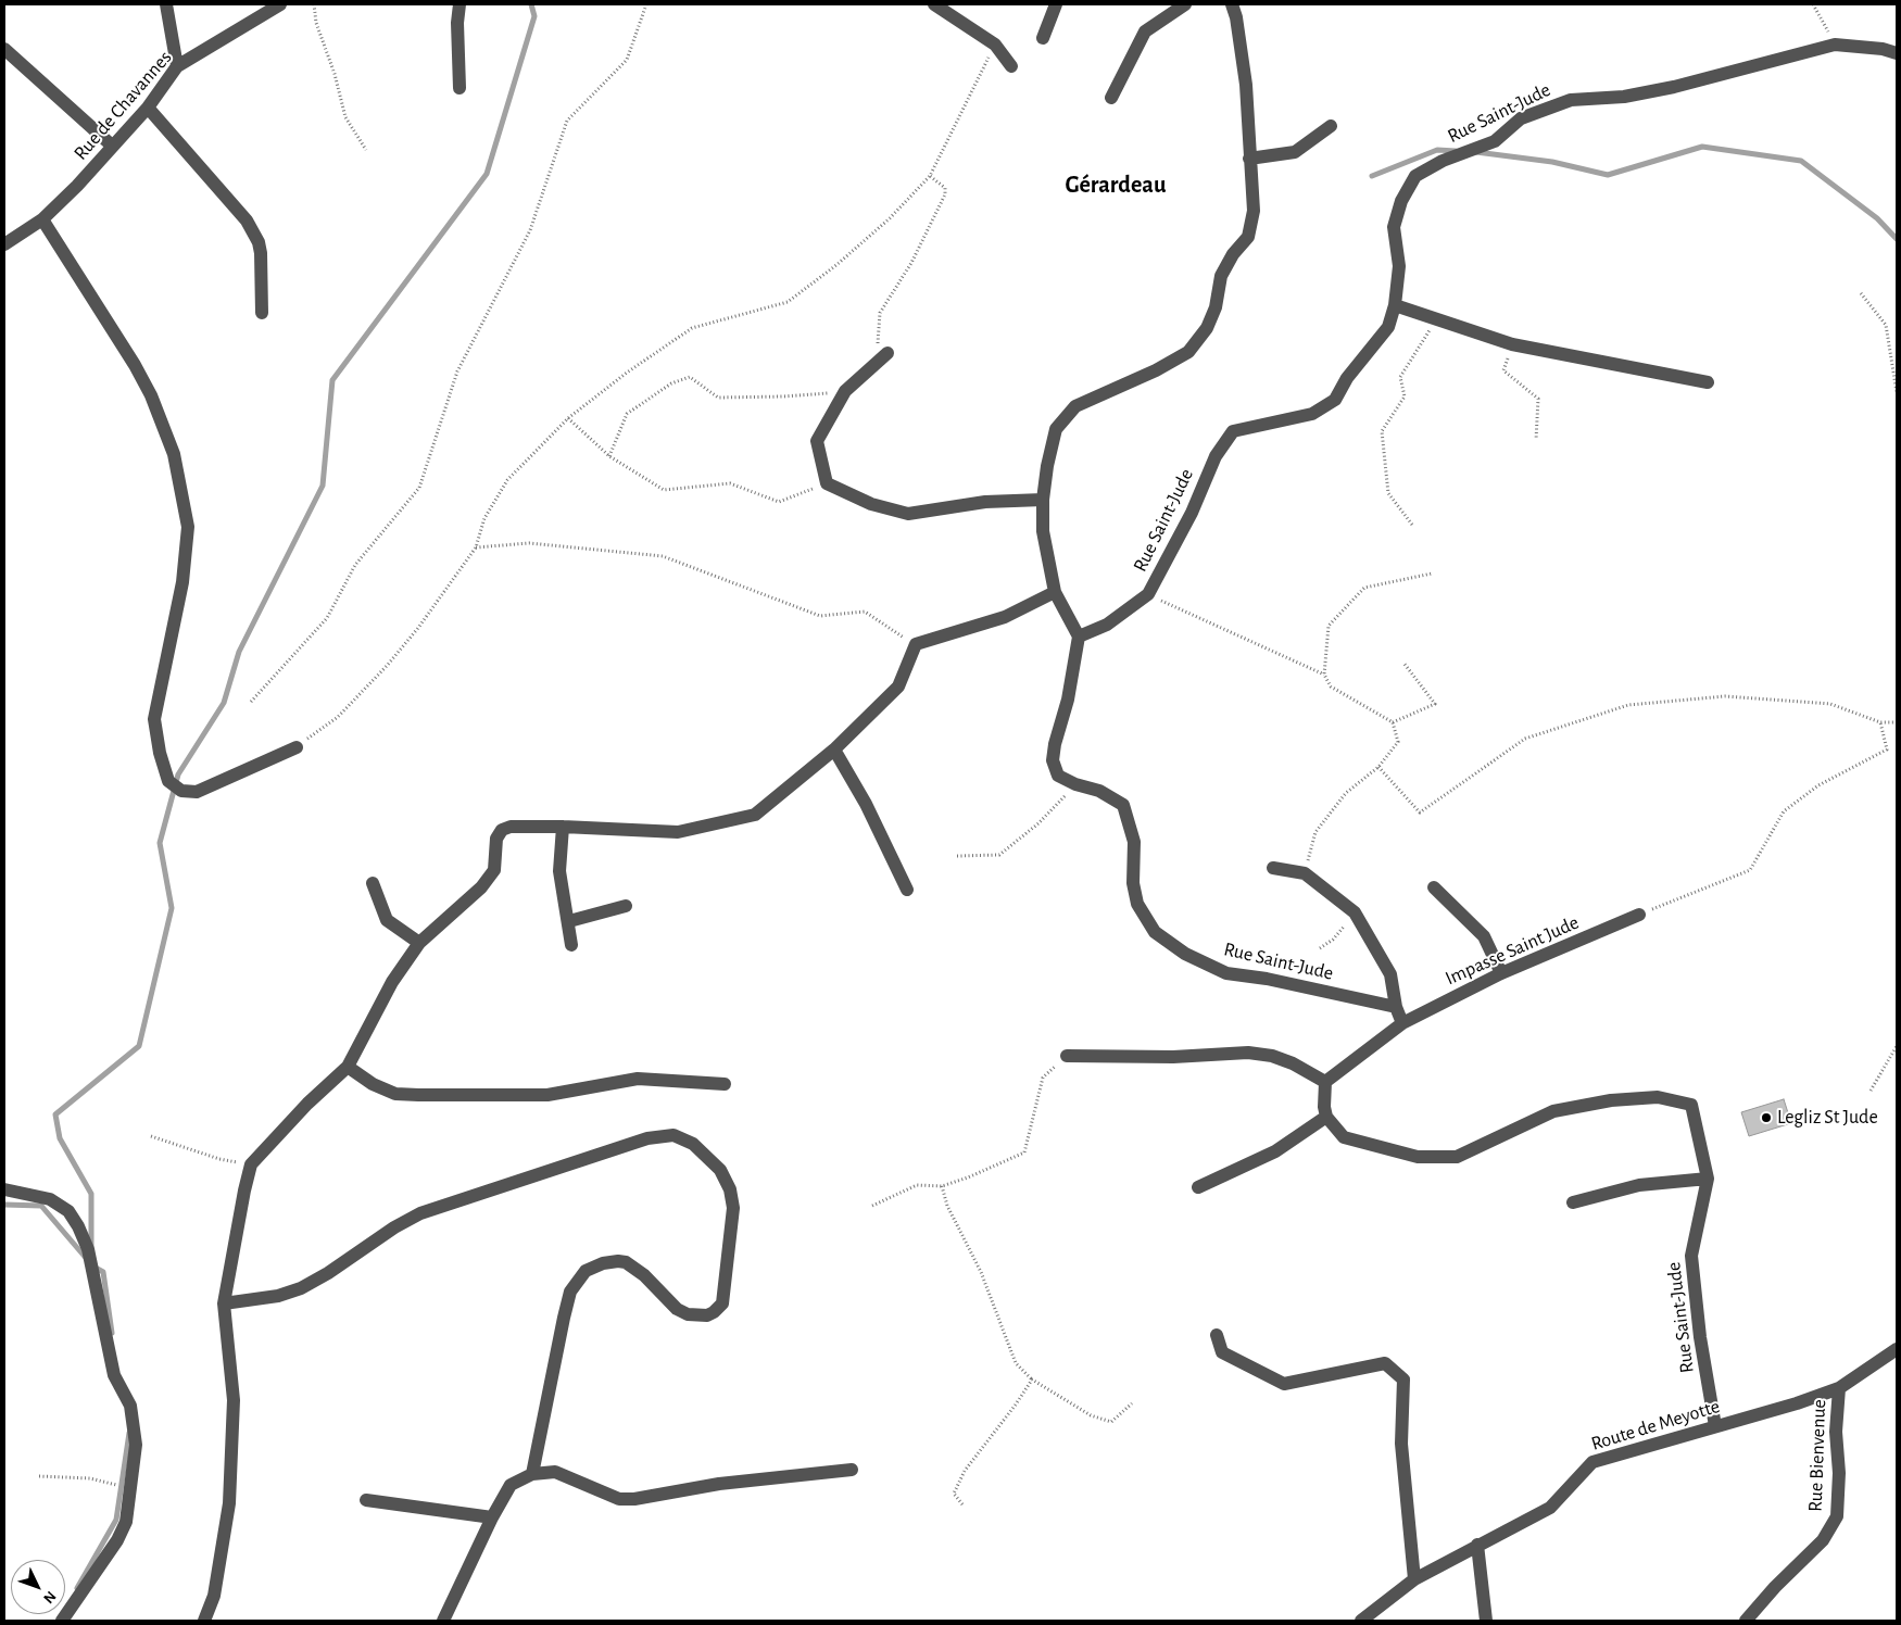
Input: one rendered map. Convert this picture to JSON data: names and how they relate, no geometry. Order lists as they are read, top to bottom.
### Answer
{
  "streets": {
    "street": [
      "Rue de Chavannes",
      "Rue Saint-Jude",
      "Impasse Saint Jude",
      "Route de Meyotte",
      "Rue Bienvenue"
    ]
  },
  "crossings": [
    ["Rue Saint-Jude", "Route de Meyotte"],
    ["Route de Meyotte", "Rue Bienvenue"]
  ],
  "districts": ["Gérardeau"],
  "places": ["Legliz St Jude"],
  "north": "bottom right"
}
